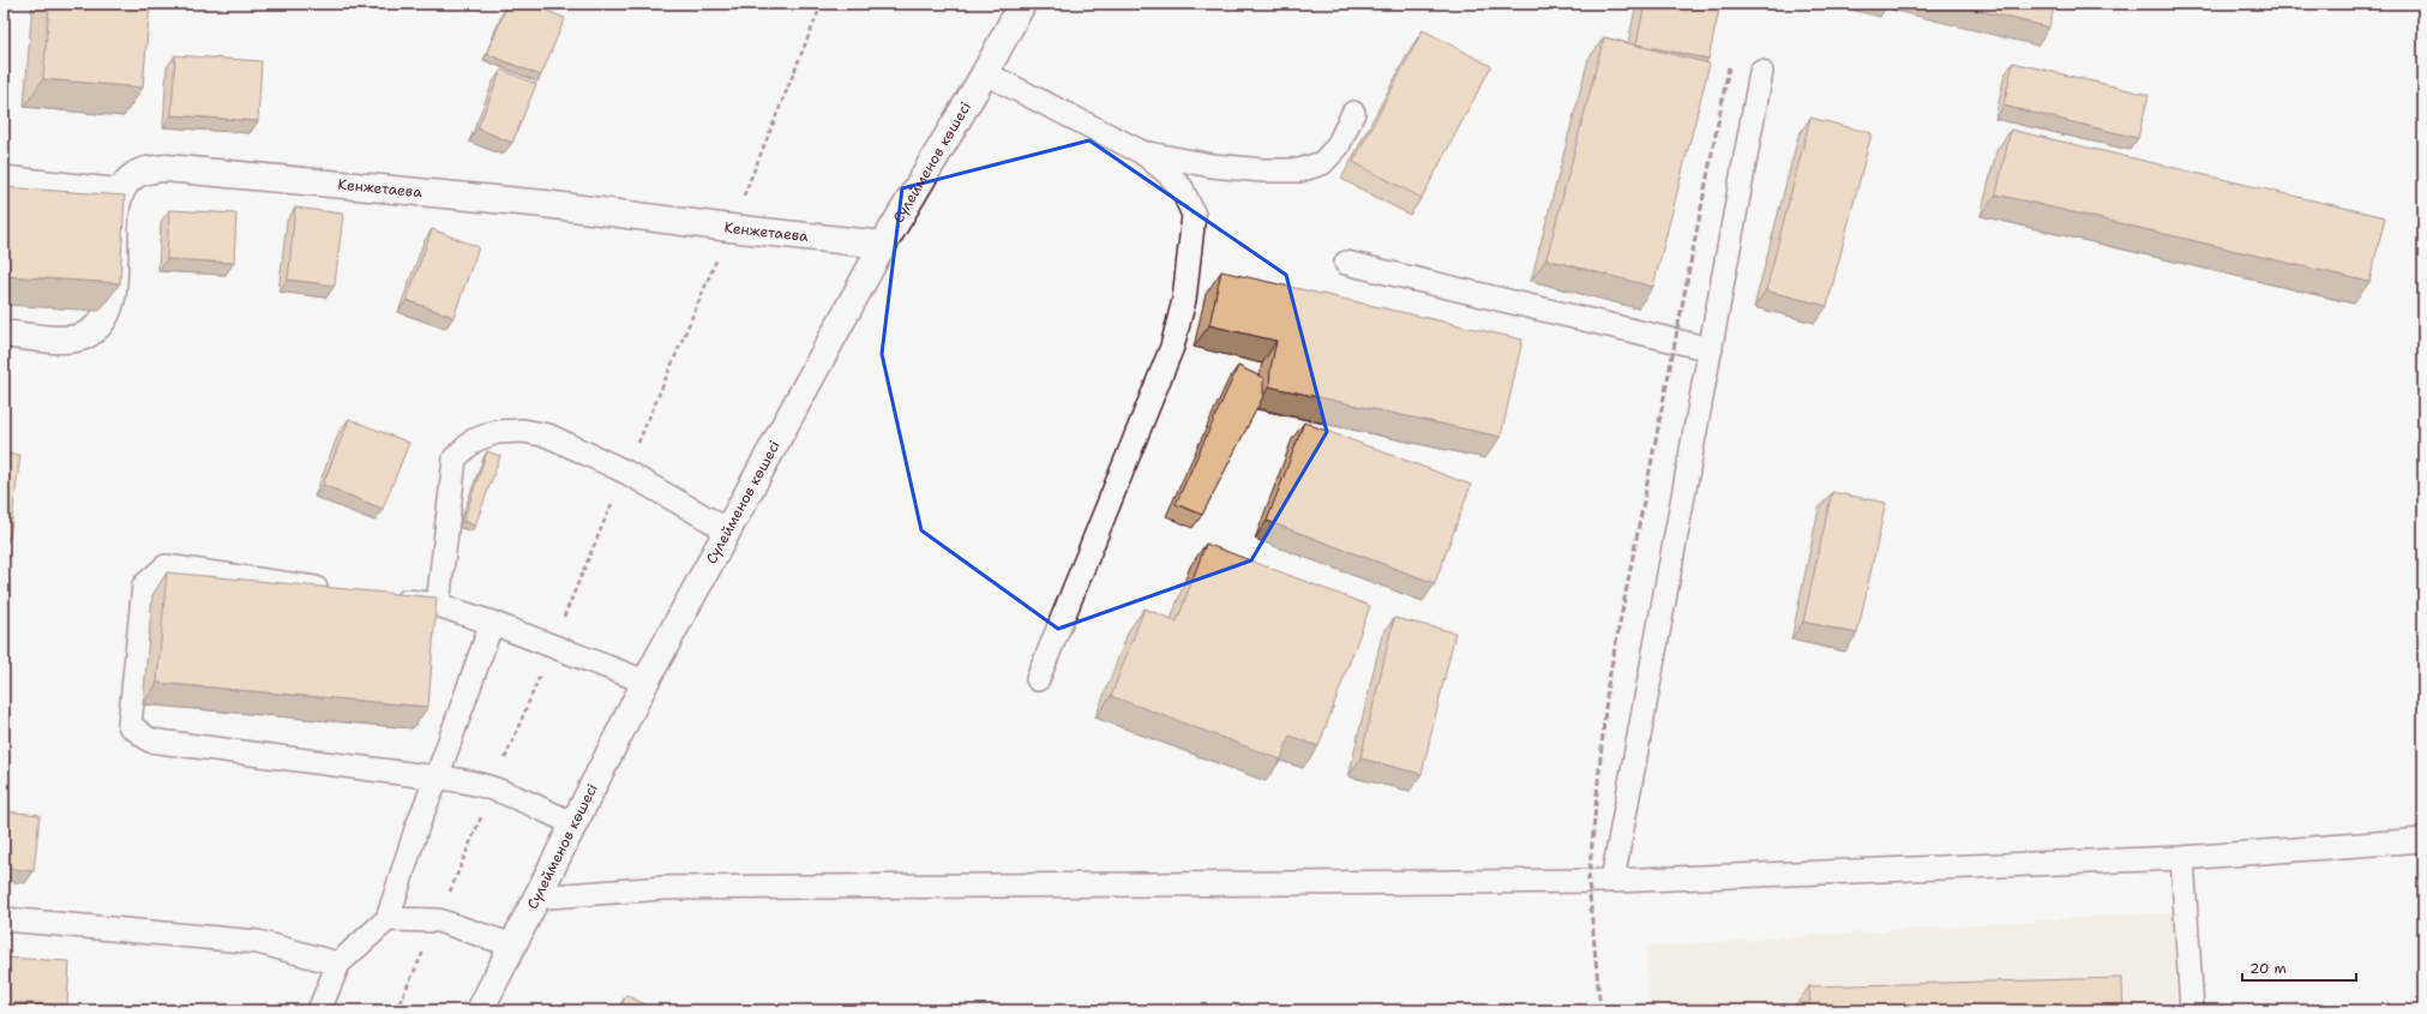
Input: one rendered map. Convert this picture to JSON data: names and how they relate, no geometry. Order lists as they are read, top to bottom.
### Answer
{
  "streets": {
    "street": ["Сүлейменов көшесі", "Кенжетаева"]
  },
  "crossings": [
    ["Сүлейменов көшесі", "Кенжетаева"]
  ],
  "scale_bar": "20 m"
}
